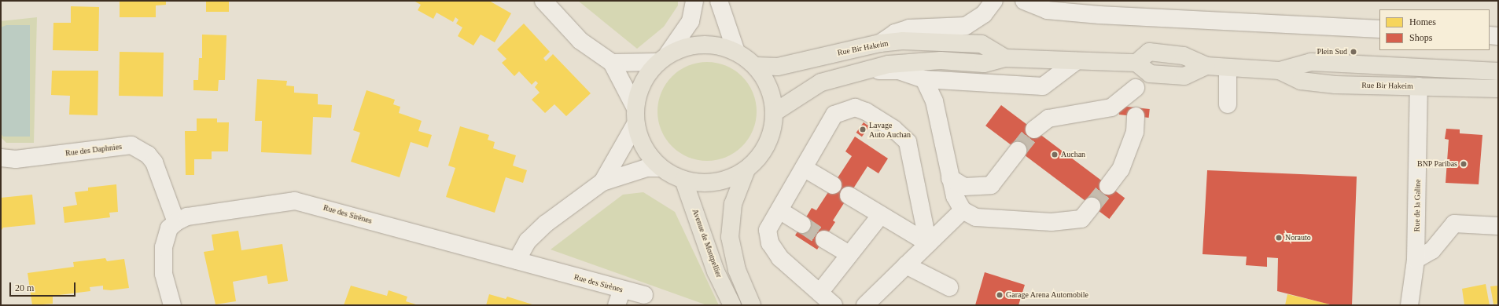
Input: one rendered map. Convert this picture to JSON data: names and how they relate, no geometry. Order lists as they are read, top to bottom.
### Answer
{
  "streets": {
    "main road": ["Rue Bir Hakeim", "Avenue de Montpellier"],
    "street": ["Rue des Daphnies", "Rue de la Galine", "Rue des Sirènes"]
  },
  "crossings": [
    ["Rue Bir Hakeim", "Rue de la Galine"],
    ["Rue des Daphnies", "Rue des Sirènes"]
  ],
  "places": [
    "Plein Sud",
    "Lavage Auto Auchan",
    "Auchan",
    "BNP Paribas",
    "Norauto",
    "Garage Arena Automobile"
  ],
  "legend": ["Homes", "Shops"],
  "scale_bar": "20 m"
}
